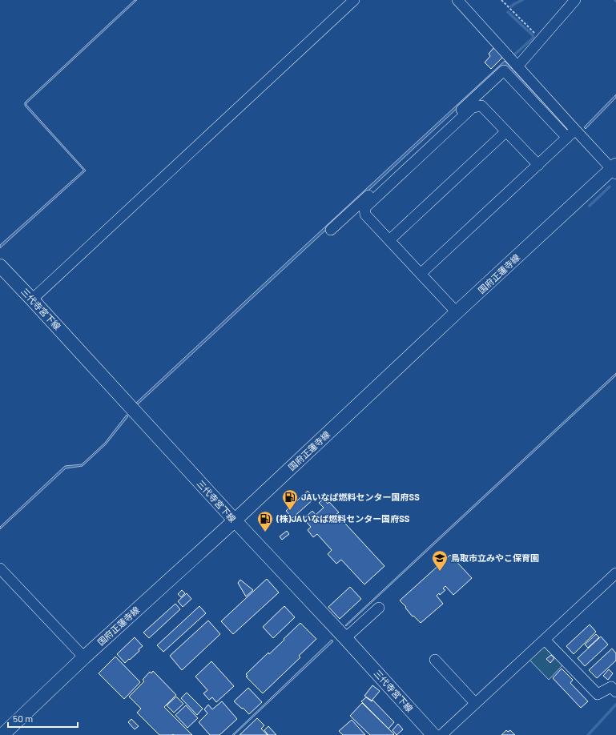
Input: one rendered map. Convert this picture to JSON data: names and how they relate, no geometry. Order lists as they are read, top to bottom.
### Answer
{
  "streets": {
    "main road": ["国府正蓮寺線", "三代寺宮下線"]
  },
  "crossings": [
    ["国府正蓮寺線", "三代寺宮下線"]
  ],
  "places": {
    "fuel station": ["JAいなば燃料センター国府SS", "(株)JAいなば燃料センター国府SS"],
    "school or university": ["鳥取市立みやこ保育園"]
  },
  "scale_bar": "50 m"
}
